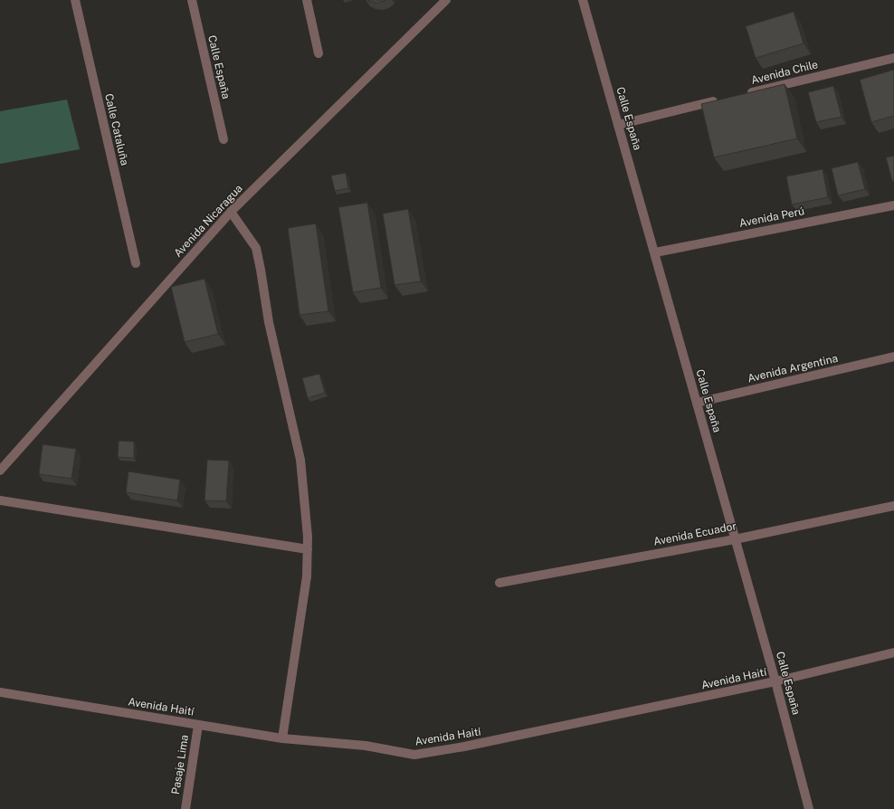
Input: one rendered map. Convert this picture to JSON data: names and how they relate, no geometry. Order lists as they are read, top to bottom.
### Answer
{
  "streets": {
    "street": [
      "Calle España",
      "Avenida Chile",
      "Calle Cataluña",
      "Avenida Perú",
      "Avenida Nicaragua",
      "Avenida Argentina",
      "Avenida Ecuador",
      "Avenida Haití",
      "Pasaje Lima"
    ]
  },
  "crossings": [
    ["Calle España", "Avenida Perú"],
    ["Calle España", "Avenida Argentina"],
    ["Calle España", "Avenida Ecuador"],
    ["Calle España", "Avenida Haití"],
    ["Avenida Haití", "Pasaje Lima"]
  ]
}
